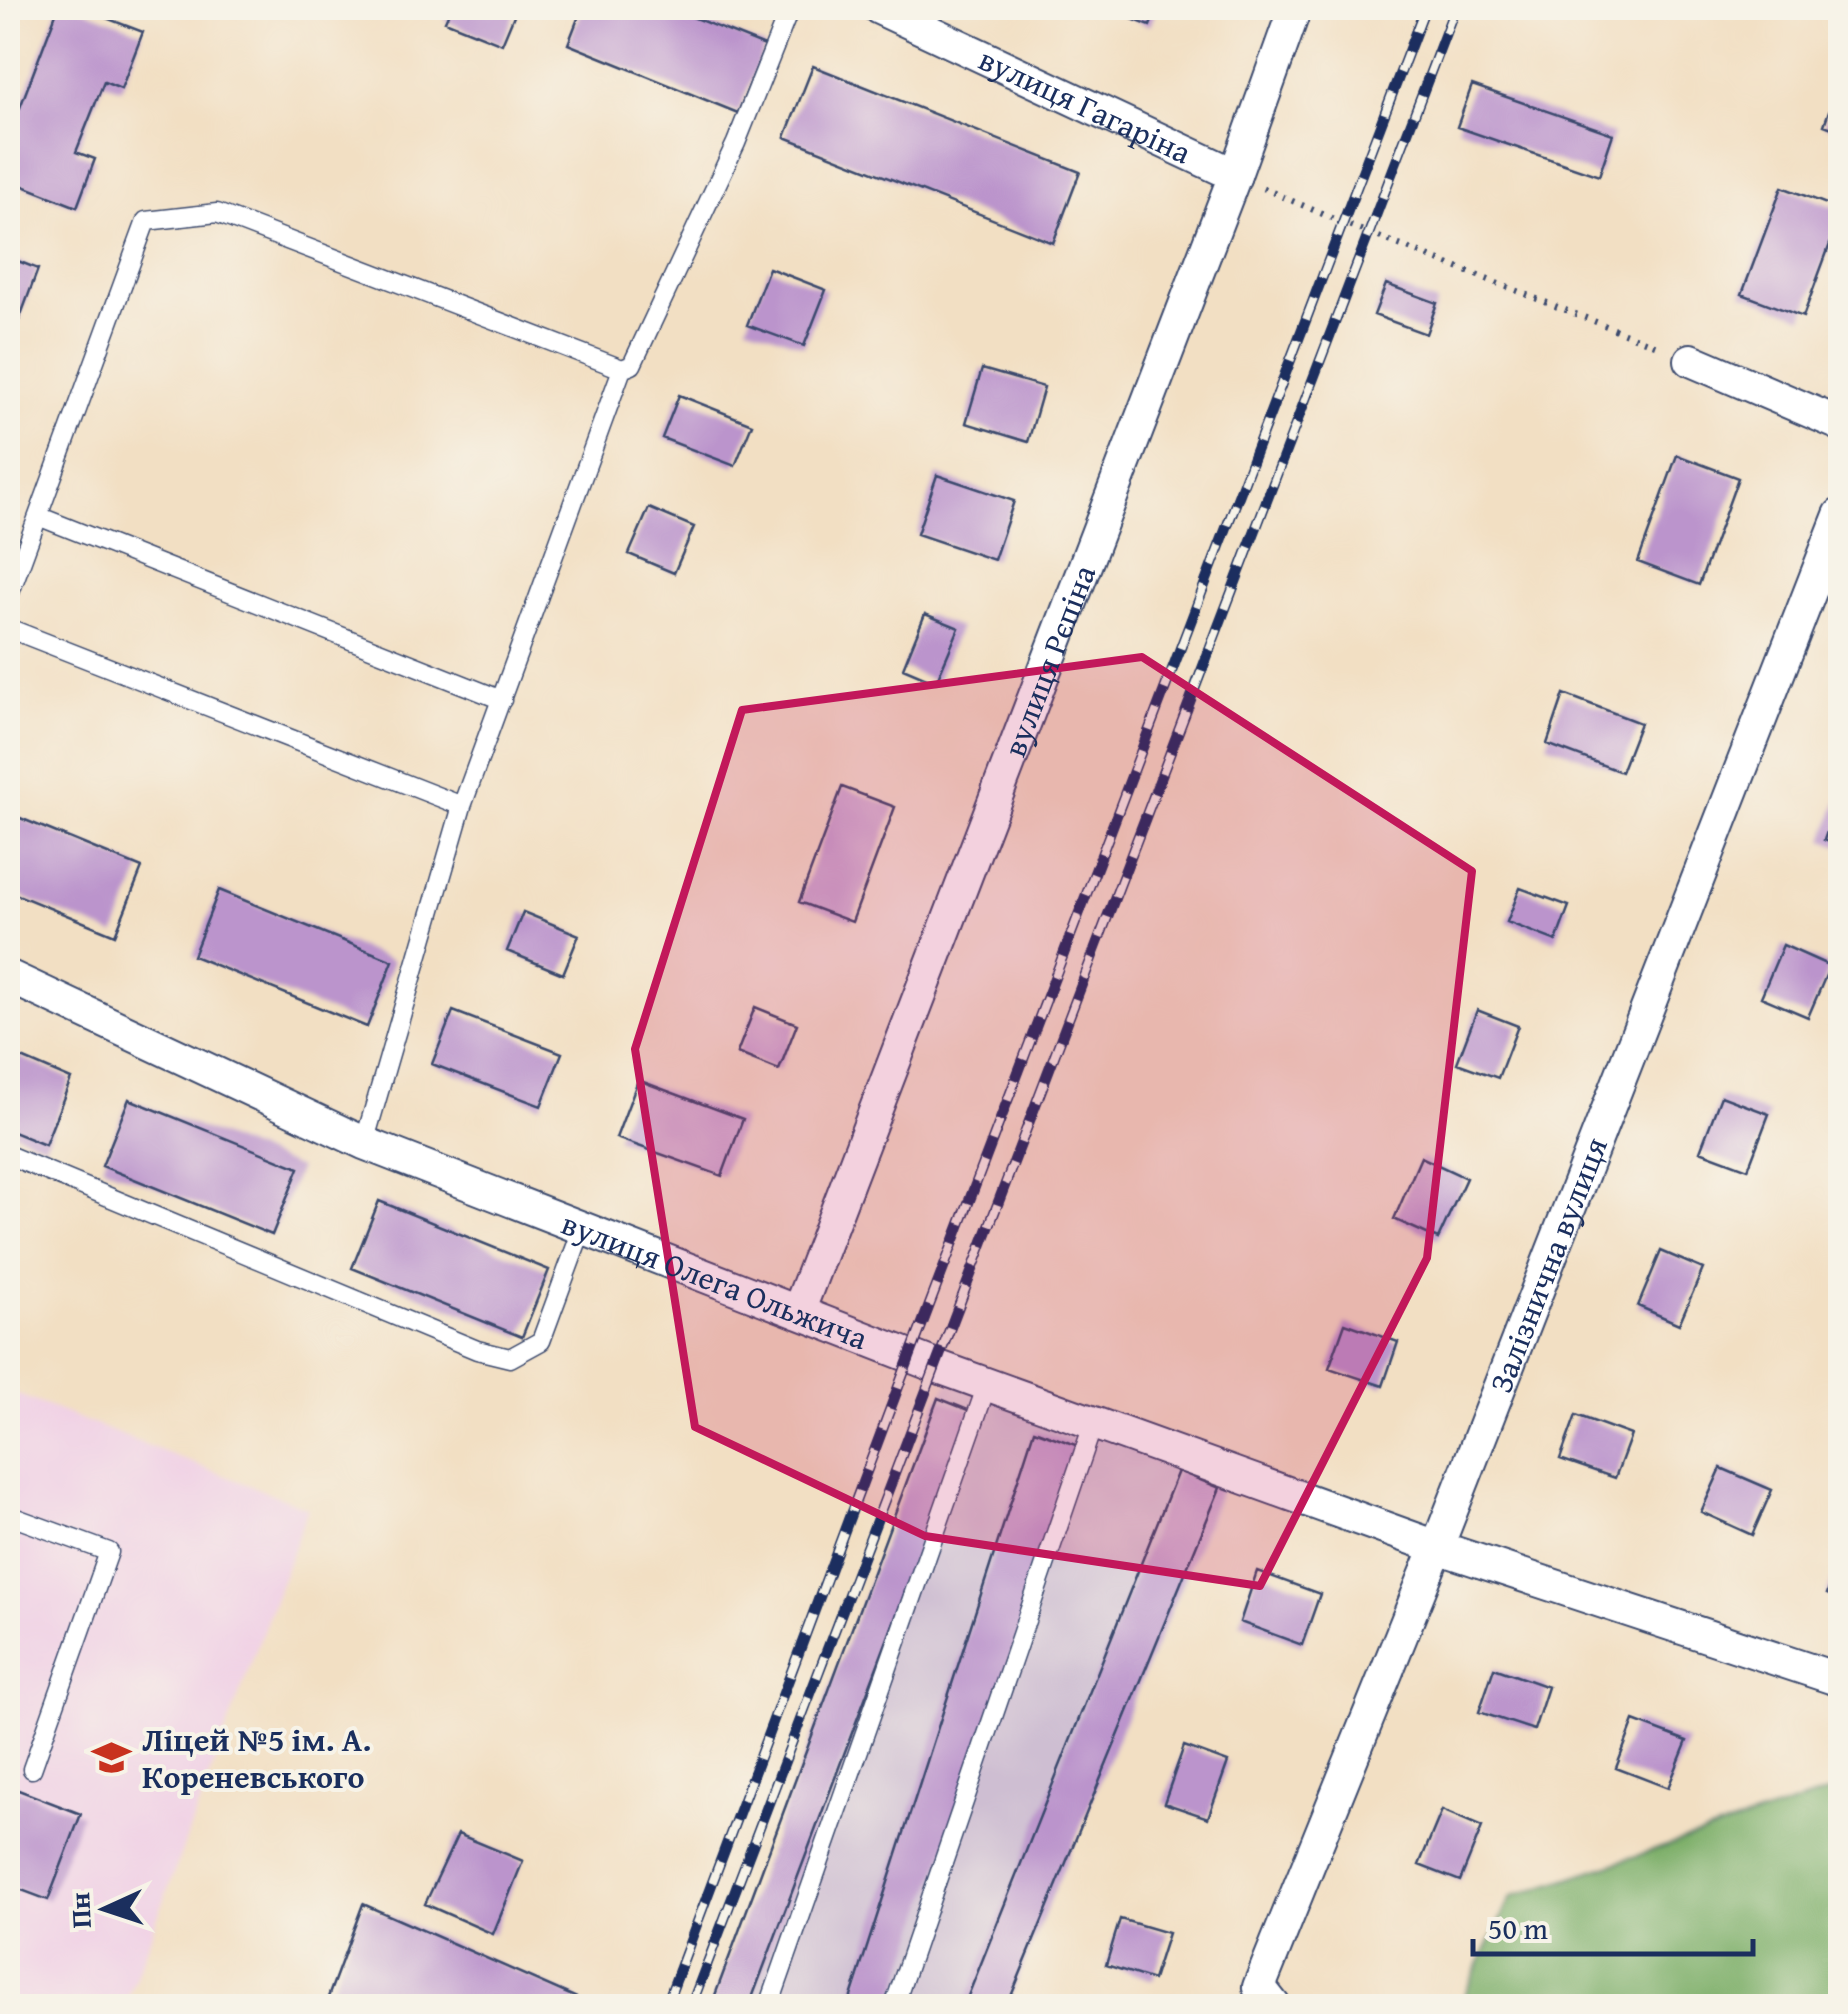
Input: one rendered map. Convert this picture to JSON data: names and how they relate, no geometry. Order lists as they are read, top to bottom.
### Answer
{
  "streets": {
    "street": [
      "вулиця Гагаріна",
      "вулиця Рєпіна",
      "Залізнична вулиця",
      "вулиця Олега Ольжича"
    ]
  },
  "crossings": [
    ["вулиця Гагаріна", "вулиця Рєпіна"],
    ["вулиця Рєпіна", "вулиця Олега Ольжича"],
    ["Залізнична вулиця", "вулиця Олега Ольжича"]
  ],
  "places": {
    "school or university": ["Ліцей №5 ім. А. Кореневського"]
  },
  "scale_bar": "50 m",
  "north": "left"
}
